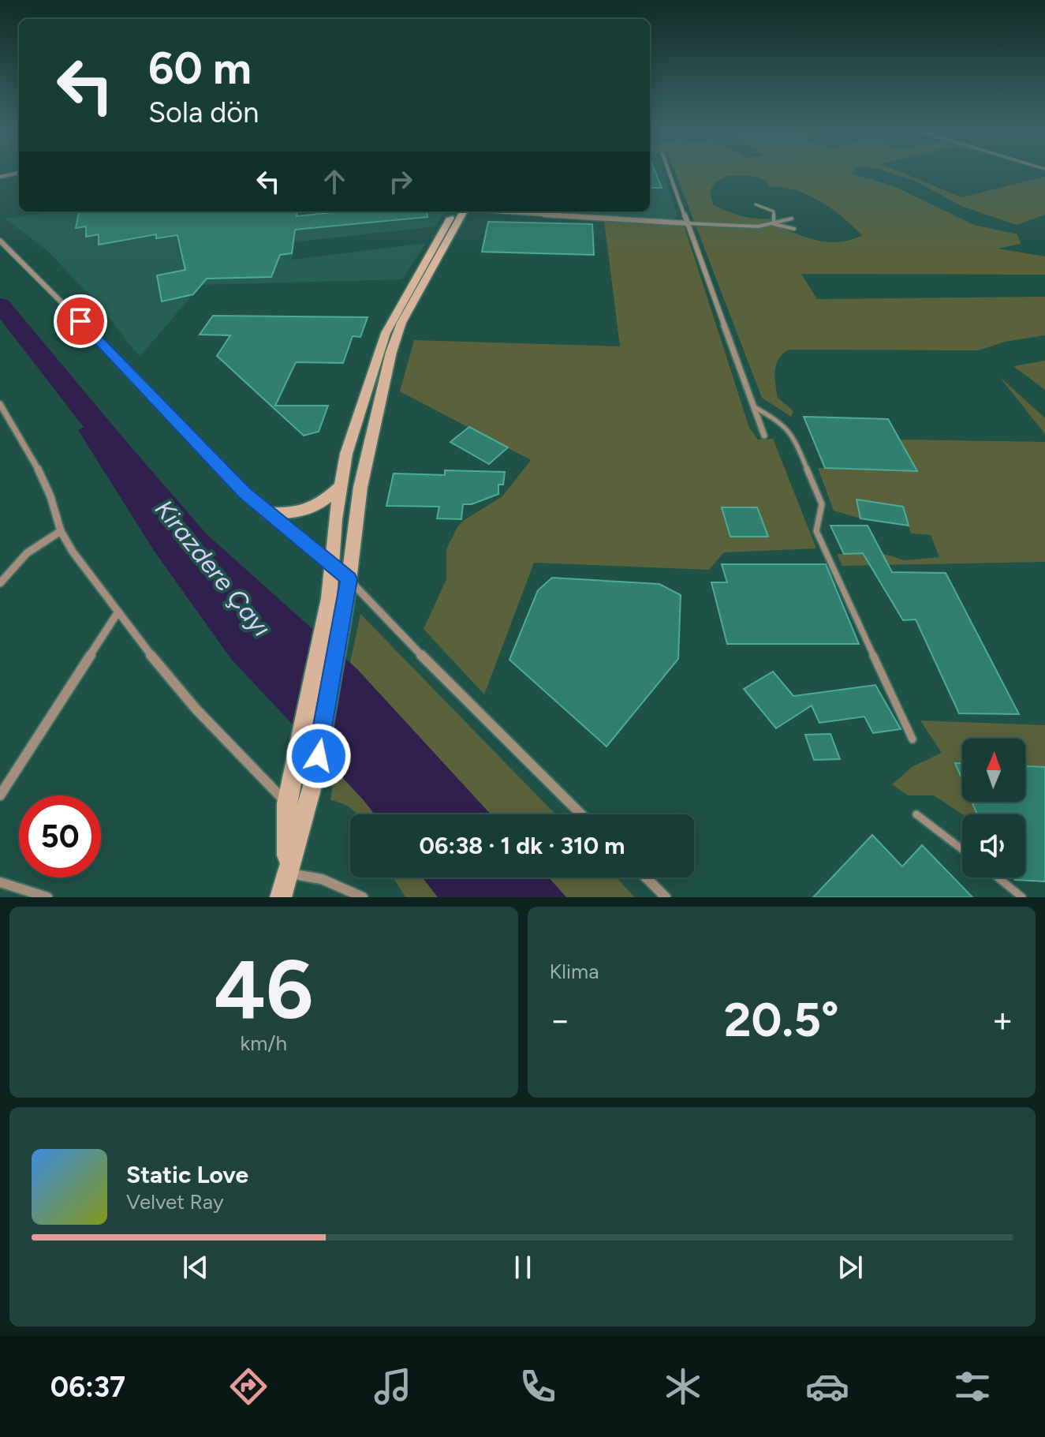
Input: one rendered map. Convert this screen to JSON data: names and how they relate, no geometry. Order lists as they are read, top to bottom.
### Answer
{
  "water": ["Kirazdere Çayı"],
  "north": "top",
  "page": {
    "turn": ["60 m", "Sola dön"],
    "limit": "50",
    "trip": "06:38 · 1 dk · 310 m",
    "tile": [
      ["46", "km/h"],
      "Klima"
    ],
    "heat": ["−", "20.5°", "+"],
    "song": ["Static Love", "Velvet Ray"],
    "tabs": "06:37"
  }
}
